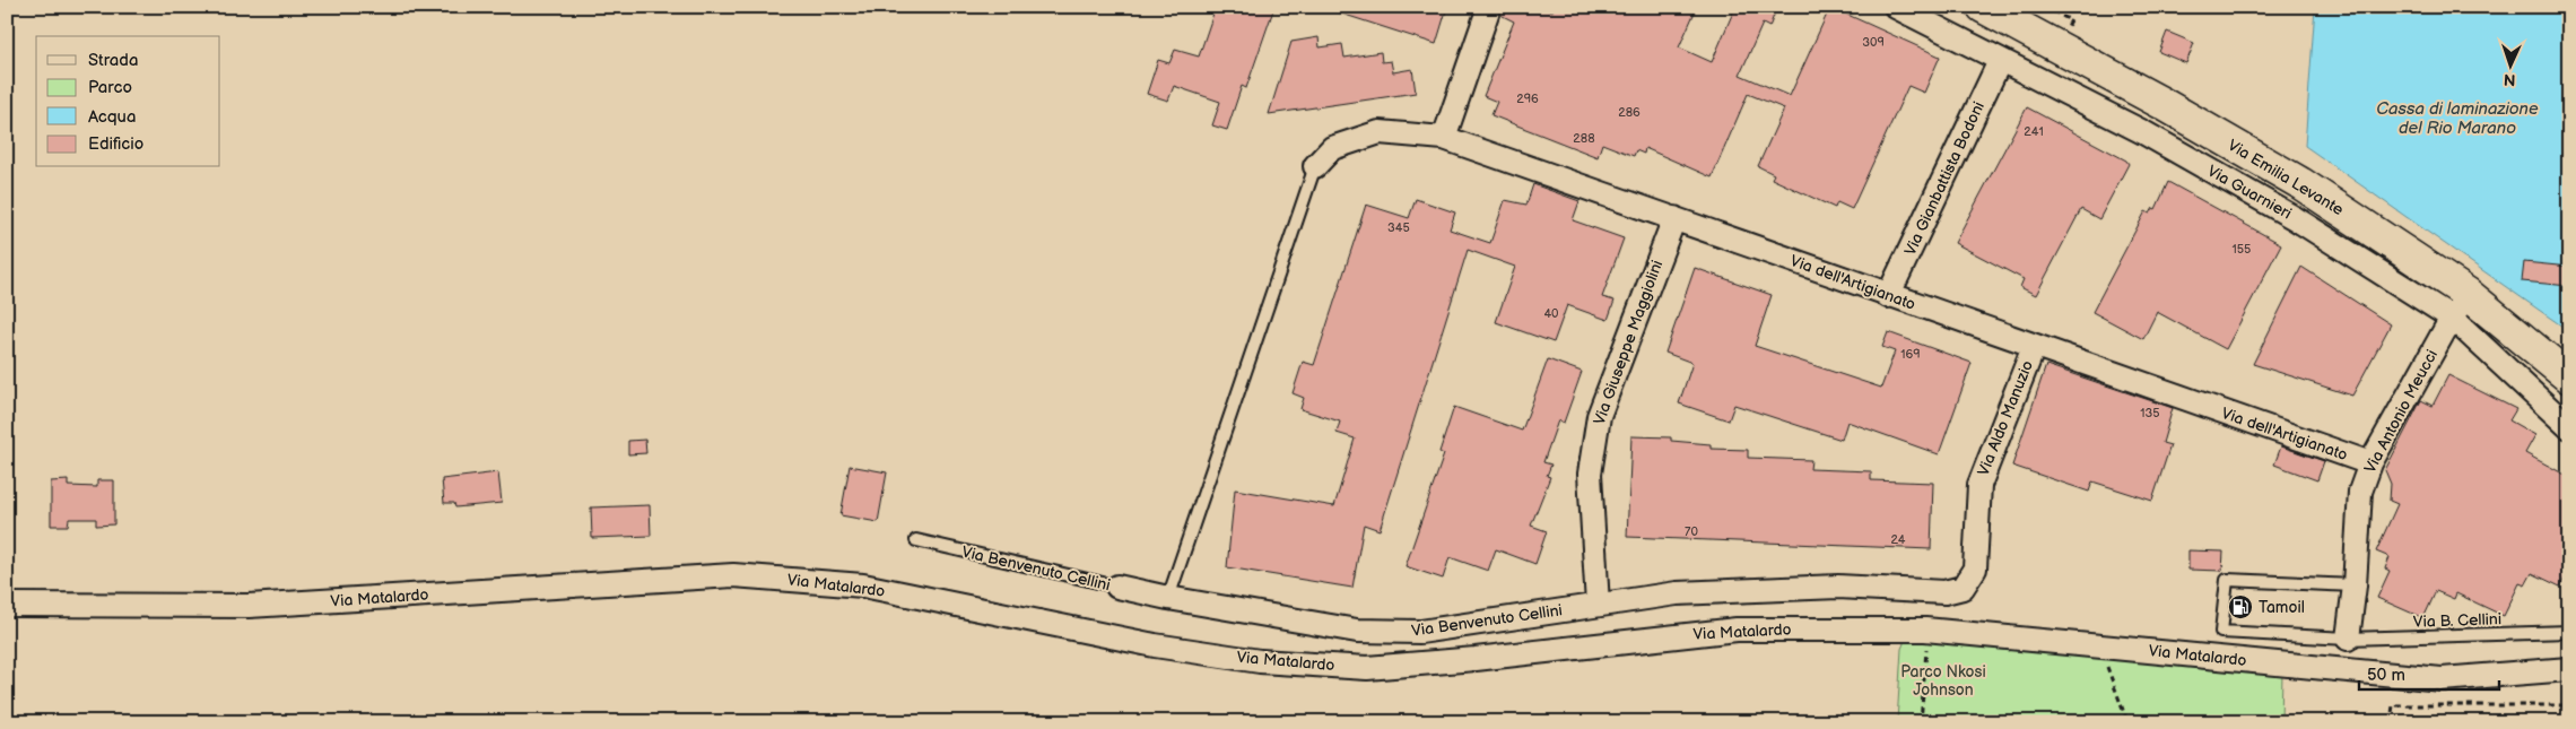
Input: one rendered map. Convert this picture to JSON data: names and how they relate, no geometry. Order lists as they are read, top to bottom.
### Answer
{
  "streets": {
    "main road": ["Via Emilia Levante"],
    "street": [
      "Via Gianbattista Bodoni",
      "Via dell'Artigianato",
      "Via Giuseppe Maggiolini",
      "Via Antonio Meucci",
      "Via Aldo Manuzio",
      "Via Benvenuto Cellini",
      "Via Matalardo"
    ],
    "lane": ["Via B. Cellini"]
  },
  "crossings": [
    ["Via Emilia Levante", "Via Antonio Meucci"],
    ["Via Gianbattista Bodoni", "Via dell'Artigianato"],
    ["Via dell'Artigianato", "Via Giuseppe Maggiolini"],
    ["Via dell'Artigianato", "Via Antonio Meucci"],
    ["Via dell'Artigianato", "Via Aldo Manuzio"],
    ["Via Giuseppe Maggiolini", "Via Benvenuto Cellini"],
    ["Via Antonio Meucci", "Via B. Cellini"],
    ["Via Aldo Manuzio", "Via Benvenuto Cellini"]
  ],
  "water": ["Cassa di laminazione del Rio Marano"],
  "parks": ["Parco Nkosi Johnson"],
  "places": {
    "fuel station": ["Tamoil"]
  },
  "house_numbers": [
    "309",
    "296",
    "286",
    "241",
    "288",
    "345",
    "155",
    "40",
    "169",
    "135",
    "70",
    "24"
  ],
  "legend": [
    "Strada",
    "Parco",
    "Acqua",
    "Edificio"
  ],
  "scale_bar": "50 m",
  "north": "bottom"
}
